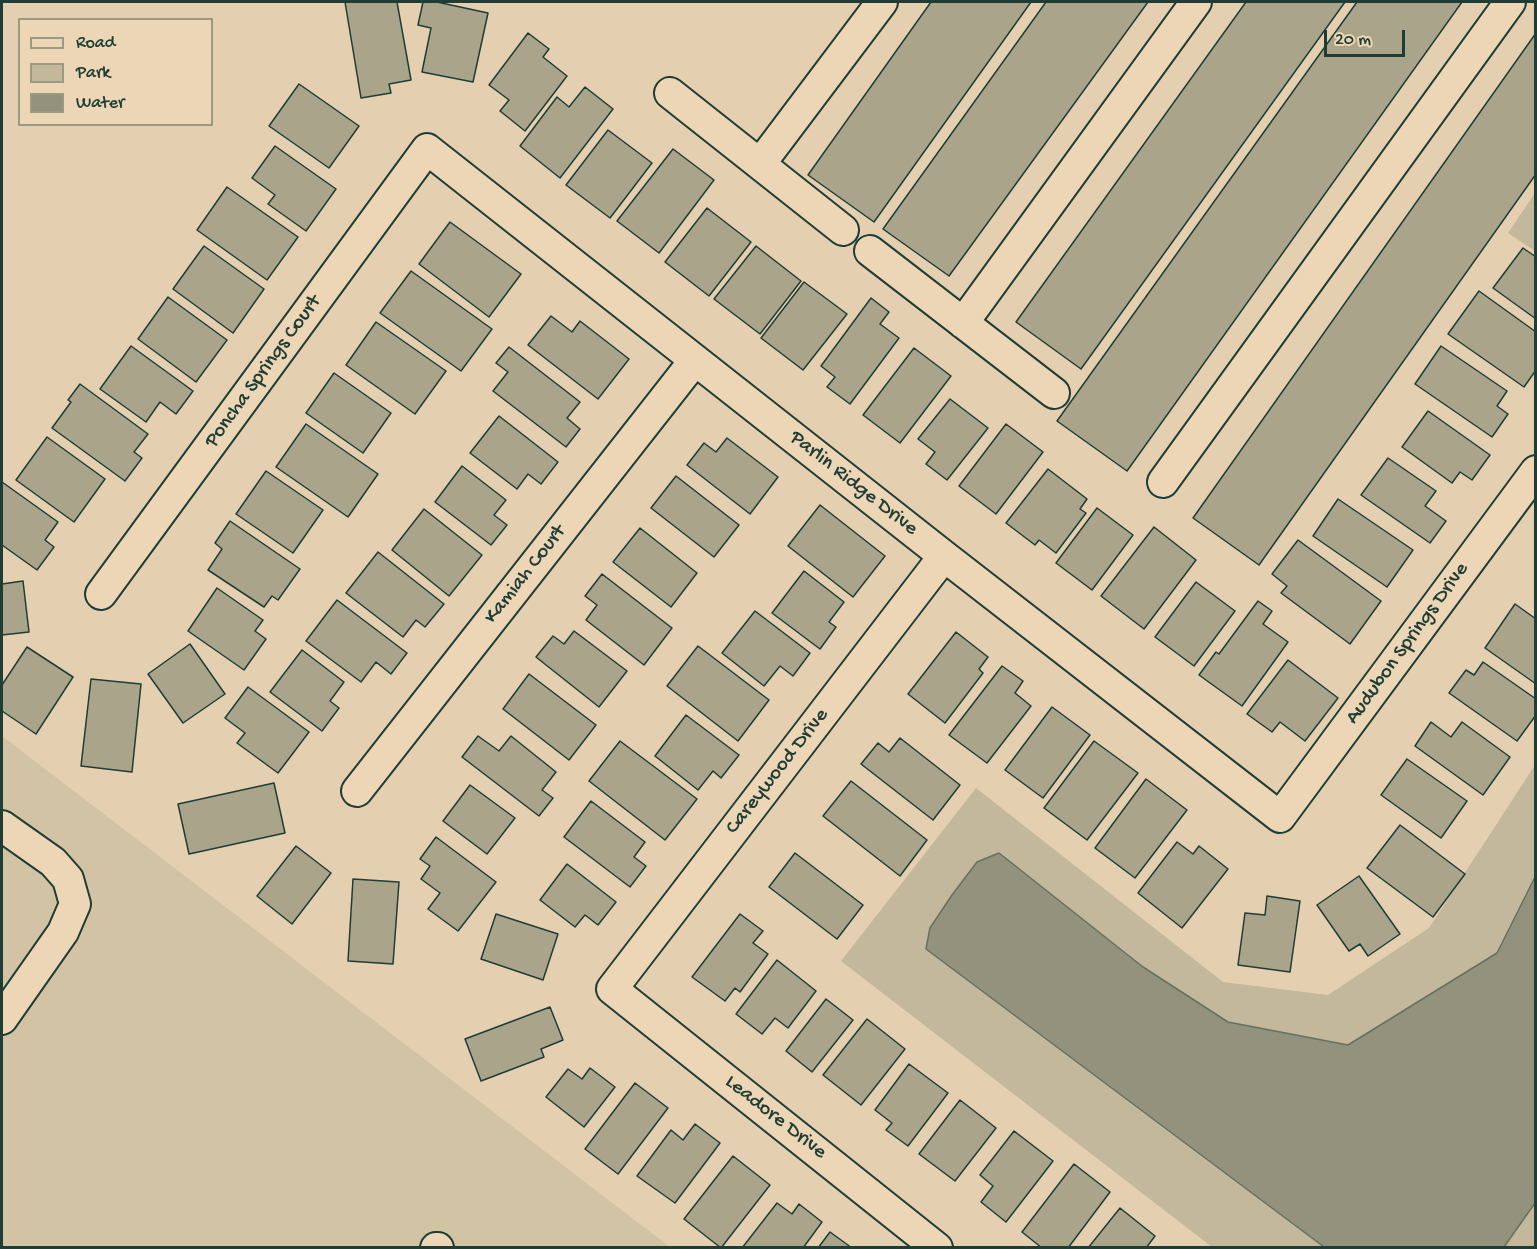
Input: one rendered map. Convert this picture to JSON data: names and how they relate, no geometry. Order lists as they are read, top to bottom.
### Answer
{
  "streets": {
    "street": [
      "Poncha Springs Court",
      "Parlin Ridge Drive",
      "Kamiah Court",
      "Audubon Springs Drive",
      "Careywood Drive",
      "Leadore Drive"
    ]
  },
  "crossings": [
    ["Poncha Springs Court", "Parlin Ridge Drive"],
    ["Parlin Ridge Drive", "Kamiah Court"],
    ["Parlin Ridge Drive", "Audubon Springs Drive"],
    ["Parlin Ridge Drive", "Careywood Drive"],
    ["Careywood Drive", "Leadore Drive"]
  ],
  "legend": ["Road", "Park", "Water"],
  "scale_bar": "20 m"
}
